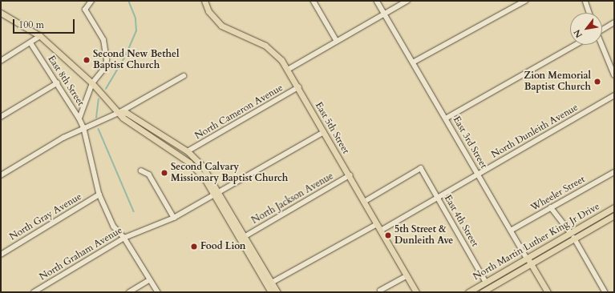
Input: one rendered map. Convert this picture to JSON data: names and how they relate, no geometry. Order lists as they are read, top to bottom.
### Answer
{
  "streets": {
    "main road": ["East 5th Street", "East 3rd Street", "North Martin Luther King Jr Drive"],
    "street": [
      "East 8th Street",
      "North Cameron Avenue",
      "North Dunleith Avenue",
      "Wheeler Street",
      "North Jackson Avenue",
      "North Gray Avenue",
      "East 4th Street",
      "North Graham Avenue"
    ]
  },
  "crossings": [
    ["East 8th Street", "North Gray Avenue"],
    ["East 8th Street", "North Graham Avenue"],
    ["North Cameron Avenue", "East 5th Street"],
    ["East 5th Street", "North Dunleith Avenue"],
    ["East 5th Street", "North Jackson Avenue"],
    ["East 5th Street", "East 4th Street"],
    ["East 5th Street", "North Graham Avenue"],
    ["North Dunleith Avenue", "East 3rd Street"],
    ["North Dunleith Avenue", "East 4th Street"],
    ["East 3rd Street", "Wheeler Street"],
    ["East 3rd Street", "North Martin Luther King Jr Drive"],
    ["East 4th Street", "North Martin Luther King Jr Drive"]
  ],
  "places": [
    "Second New Bethel Baptist Church",
    "Zion Memorial Baptist Church",
    "Second Calvary Missionary Baptist Church",
    "5th Street & Dunleith Ave",
    "Food Lion"
  ],
  "scale_bar": "100 m",
  "north": "bottom left"
}
